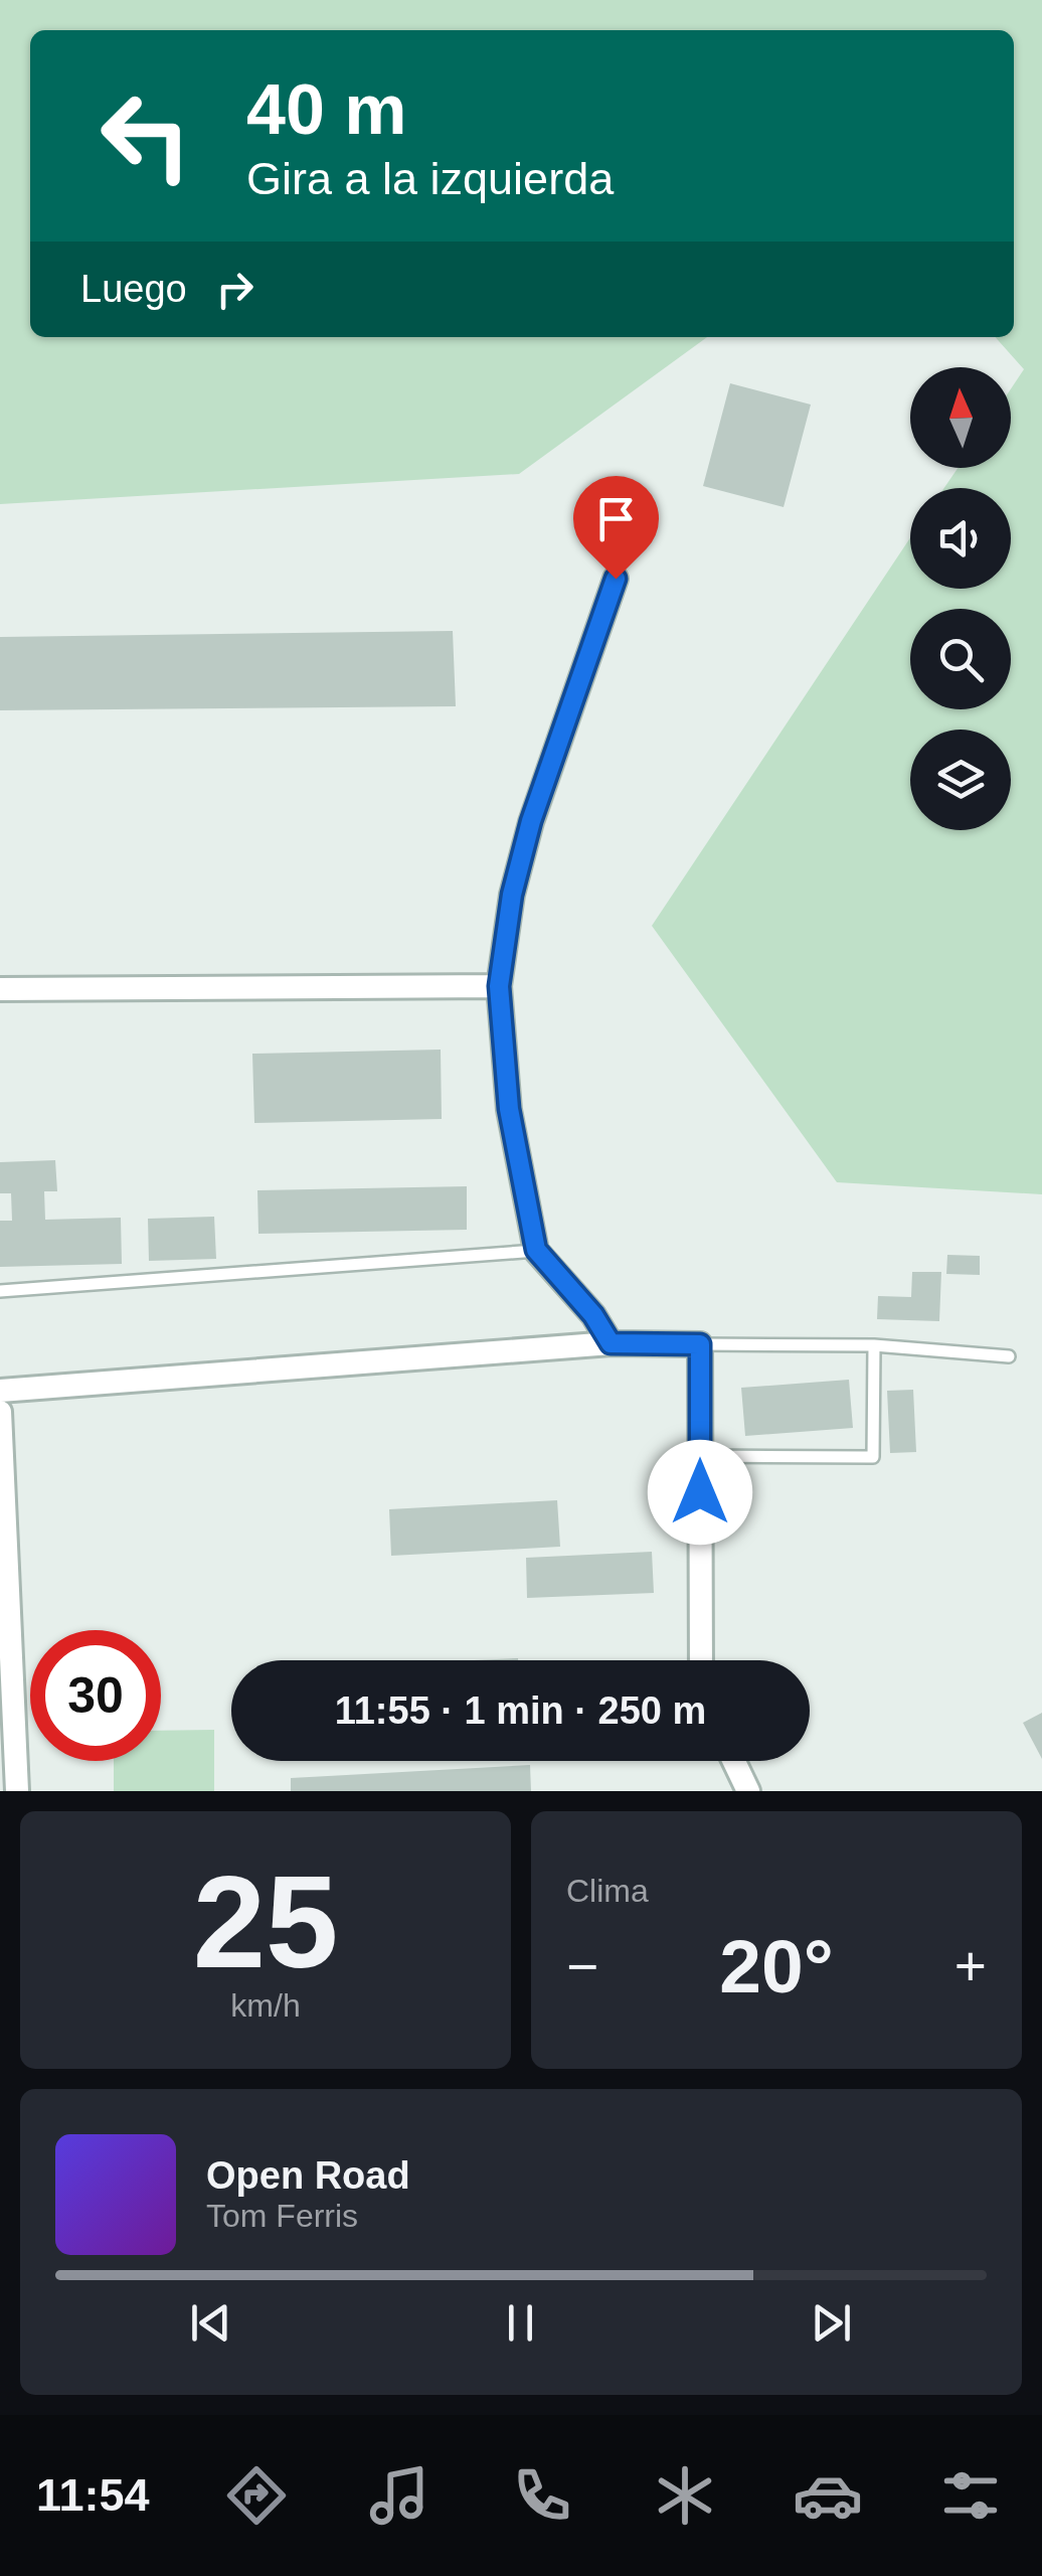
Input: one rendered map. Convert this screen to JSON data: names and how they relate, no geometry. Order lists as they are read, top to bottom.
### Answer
{
  "north": "top",
  "page": {
    "turn": ["40 m", "Gira a la izquierda"],
    "then": "Luego",
    "limit": "30",
    "trip": "11:55 · 1 min · 250 m",
    "tile": [
      ["25", "km/h"],
      "Clima"
    ],
    "heat": ["−", "20°", "+"],
    "song": ["Open Road", "Tom Ferris"],
    "tabs": "11:54"
  }
}
